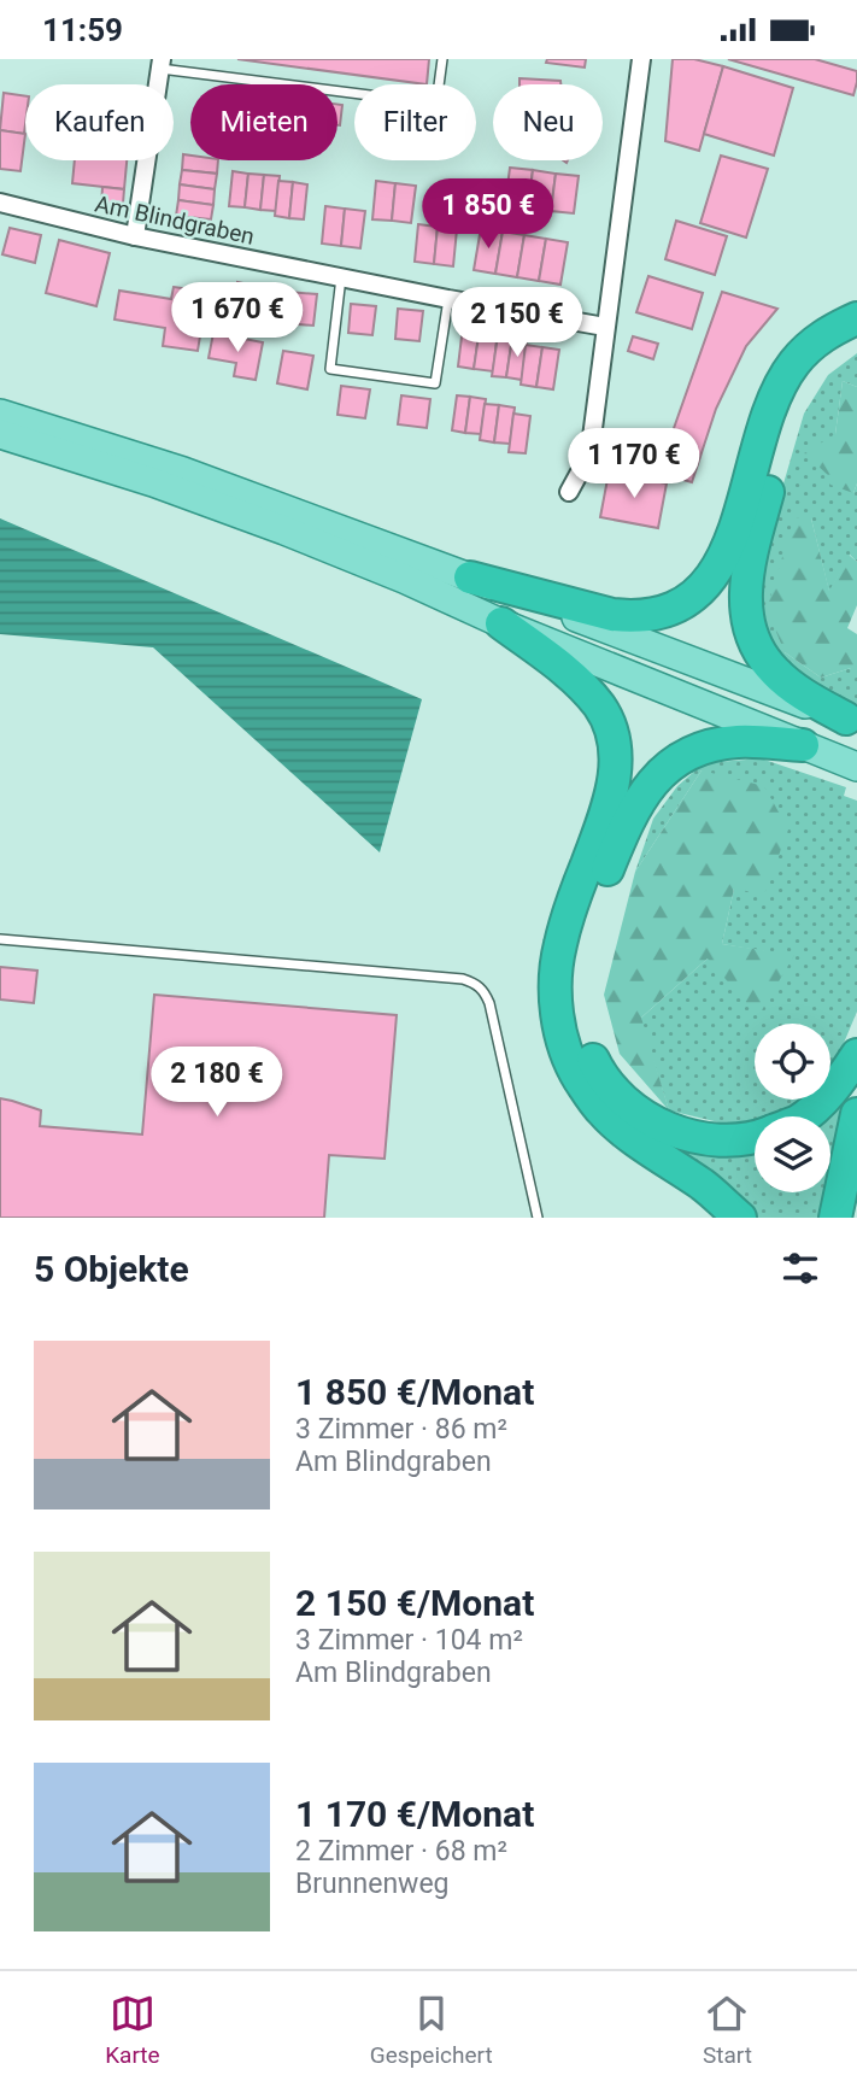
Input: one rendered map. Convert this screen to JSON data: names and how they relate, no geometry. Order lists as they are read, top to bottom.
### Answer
{
  "streets": {
    "street": ["Am Blindgraben"]
  },
  "page": {
    "status": "11:59",
    "chip": [
      "Kaufen",
      "Mieten",
      "Filter",
      "Neu"
    ],
    "price": [
      "1 850 €",
      "1 670 €",
      "2 150 €",
      "1 170 €",
      "2 180 €"
    ],
    "heading": "5 Objekte",
    "list": [
      {
        "name": "1 850 €/Monat",
        "note": "3 Zimmer · 86 m² · Am Blindgraben"
      },
      {
        "name": "2 150 €/Monat",
        "note": "3 Zimmer · 104 m² · Am Blindgraben"
      },
      {
        "name": "1 170 €/Monat",
        "note": "2 Zimmer · 68 m² · Brunnenweg"
      }
    ],
    "tabs": ["Karte", "Gespeichert", "Start"]
  }
}
